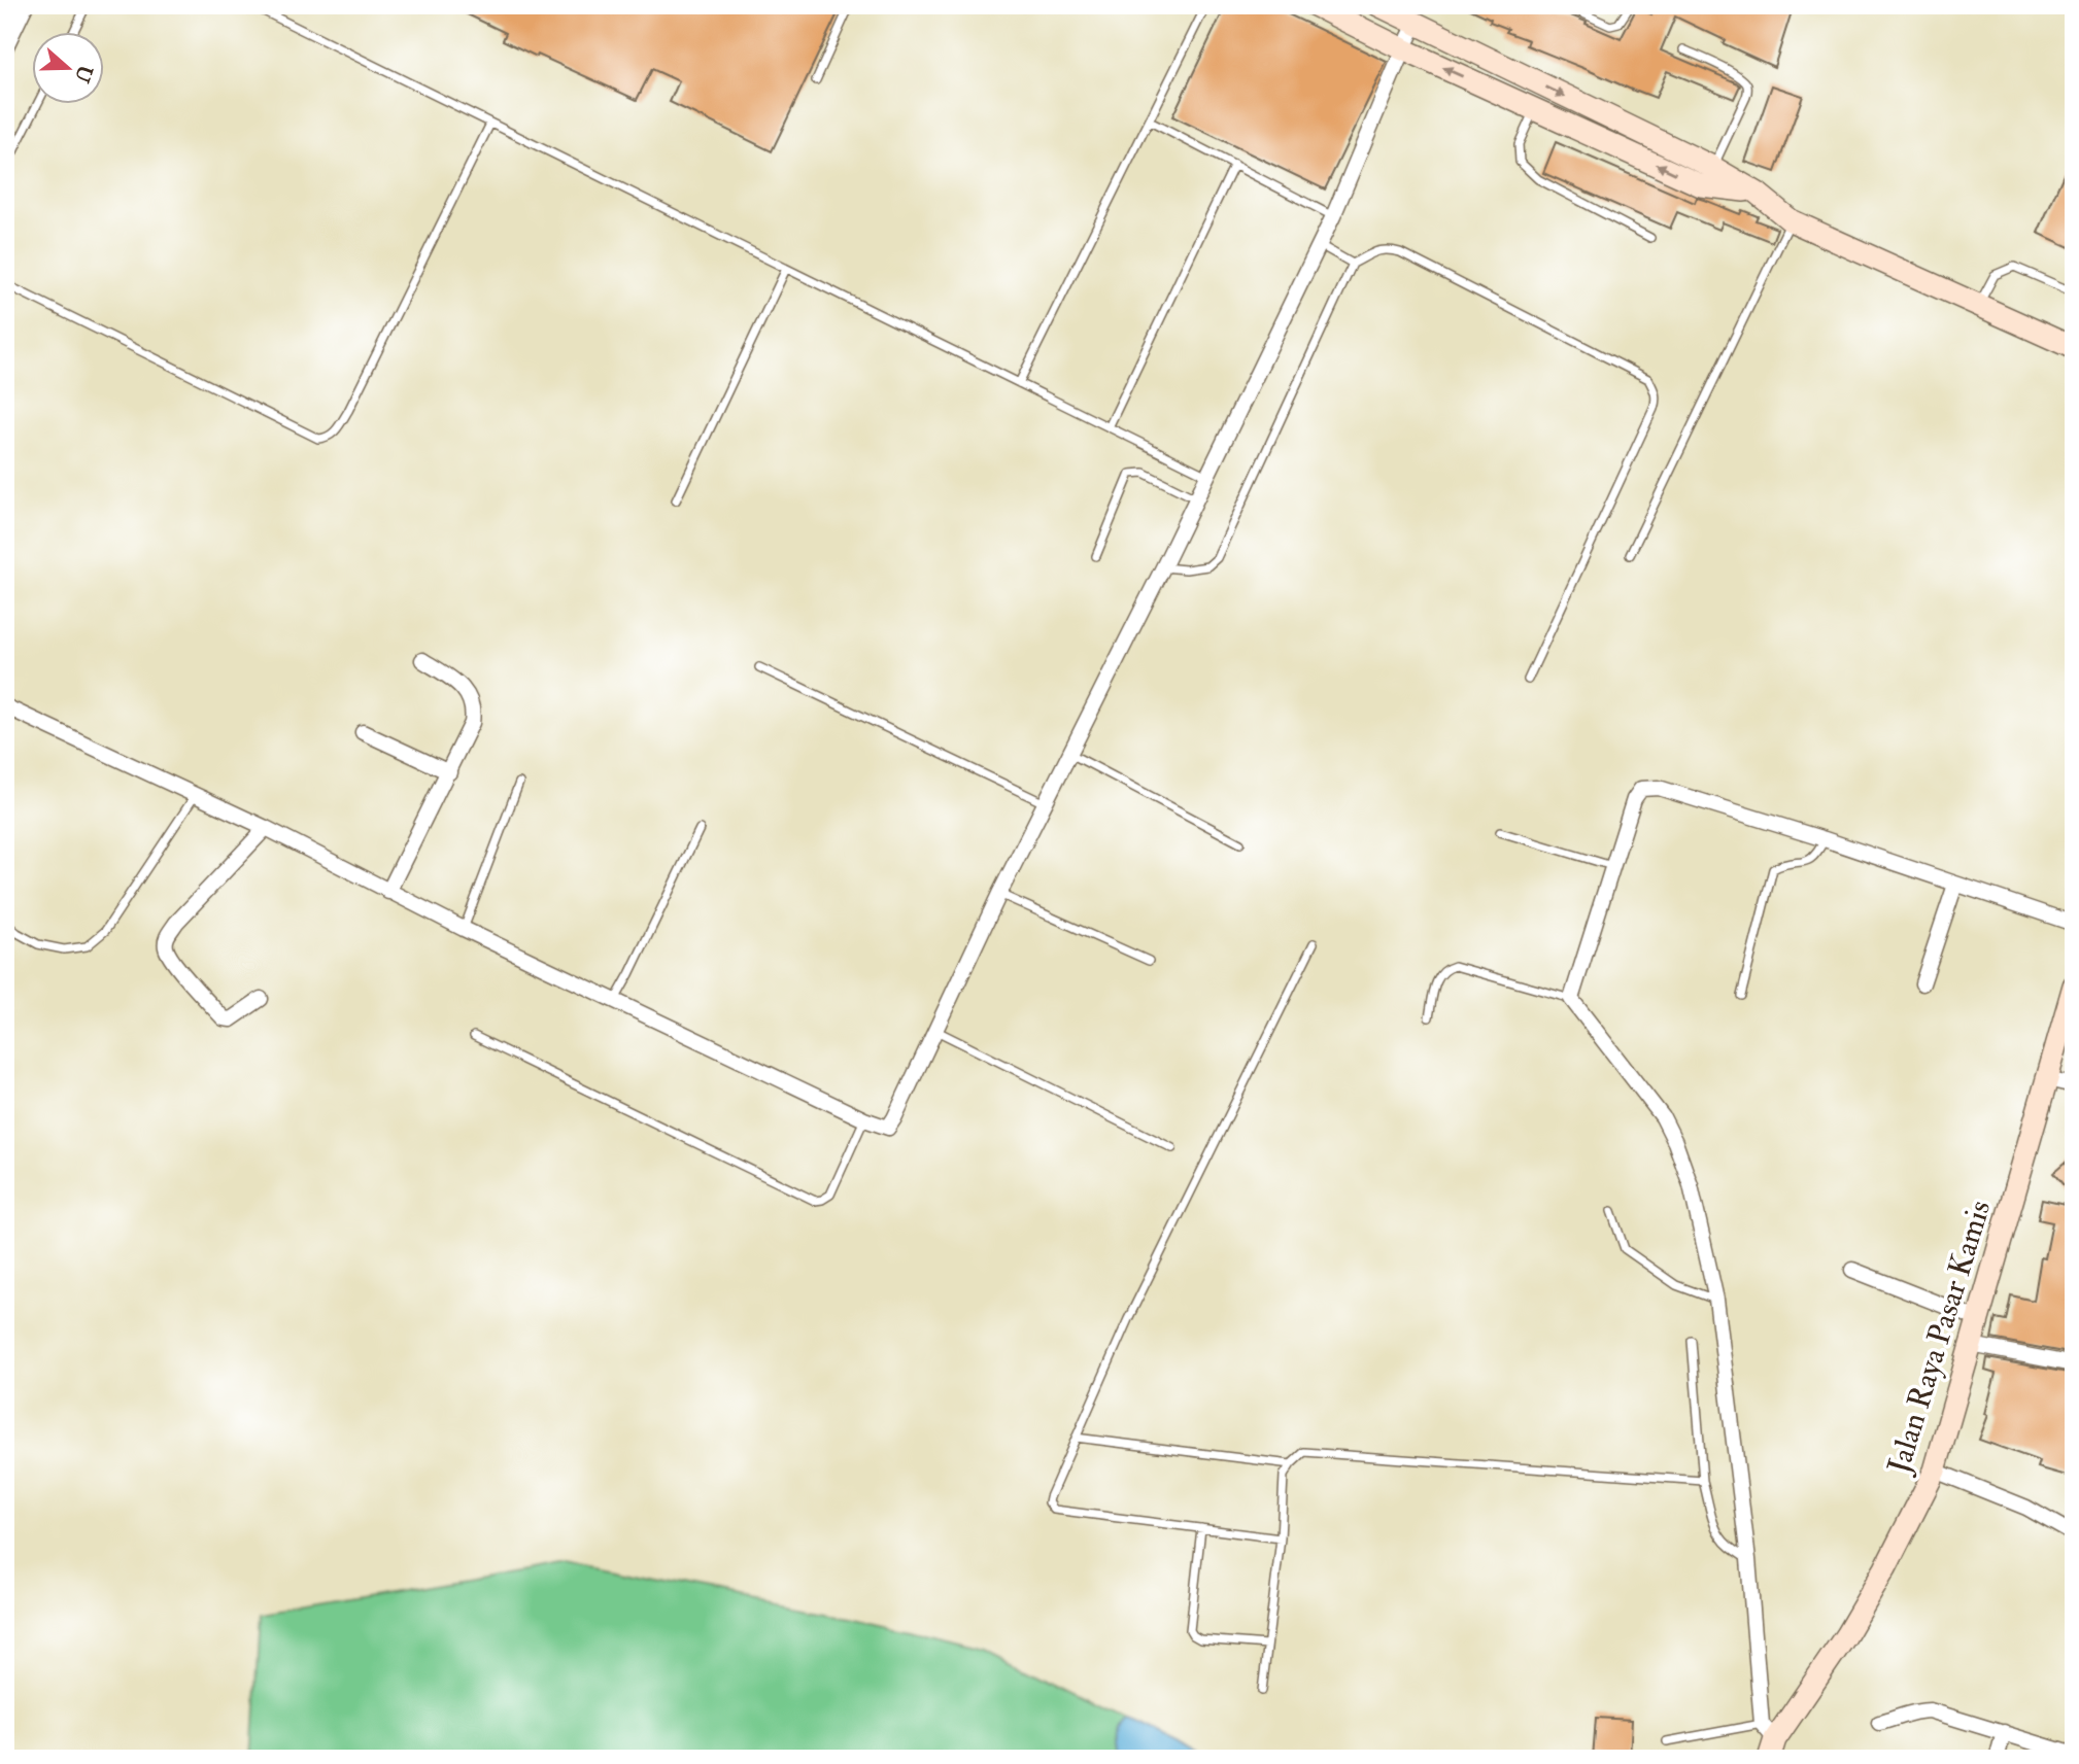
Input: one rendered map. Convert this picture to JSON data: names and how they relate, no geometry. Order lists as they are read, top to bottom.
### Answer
{
  "streets": {
    "street": ["Jalan Raya Pasar Kamis"]
  },
  "north": "right"
}
